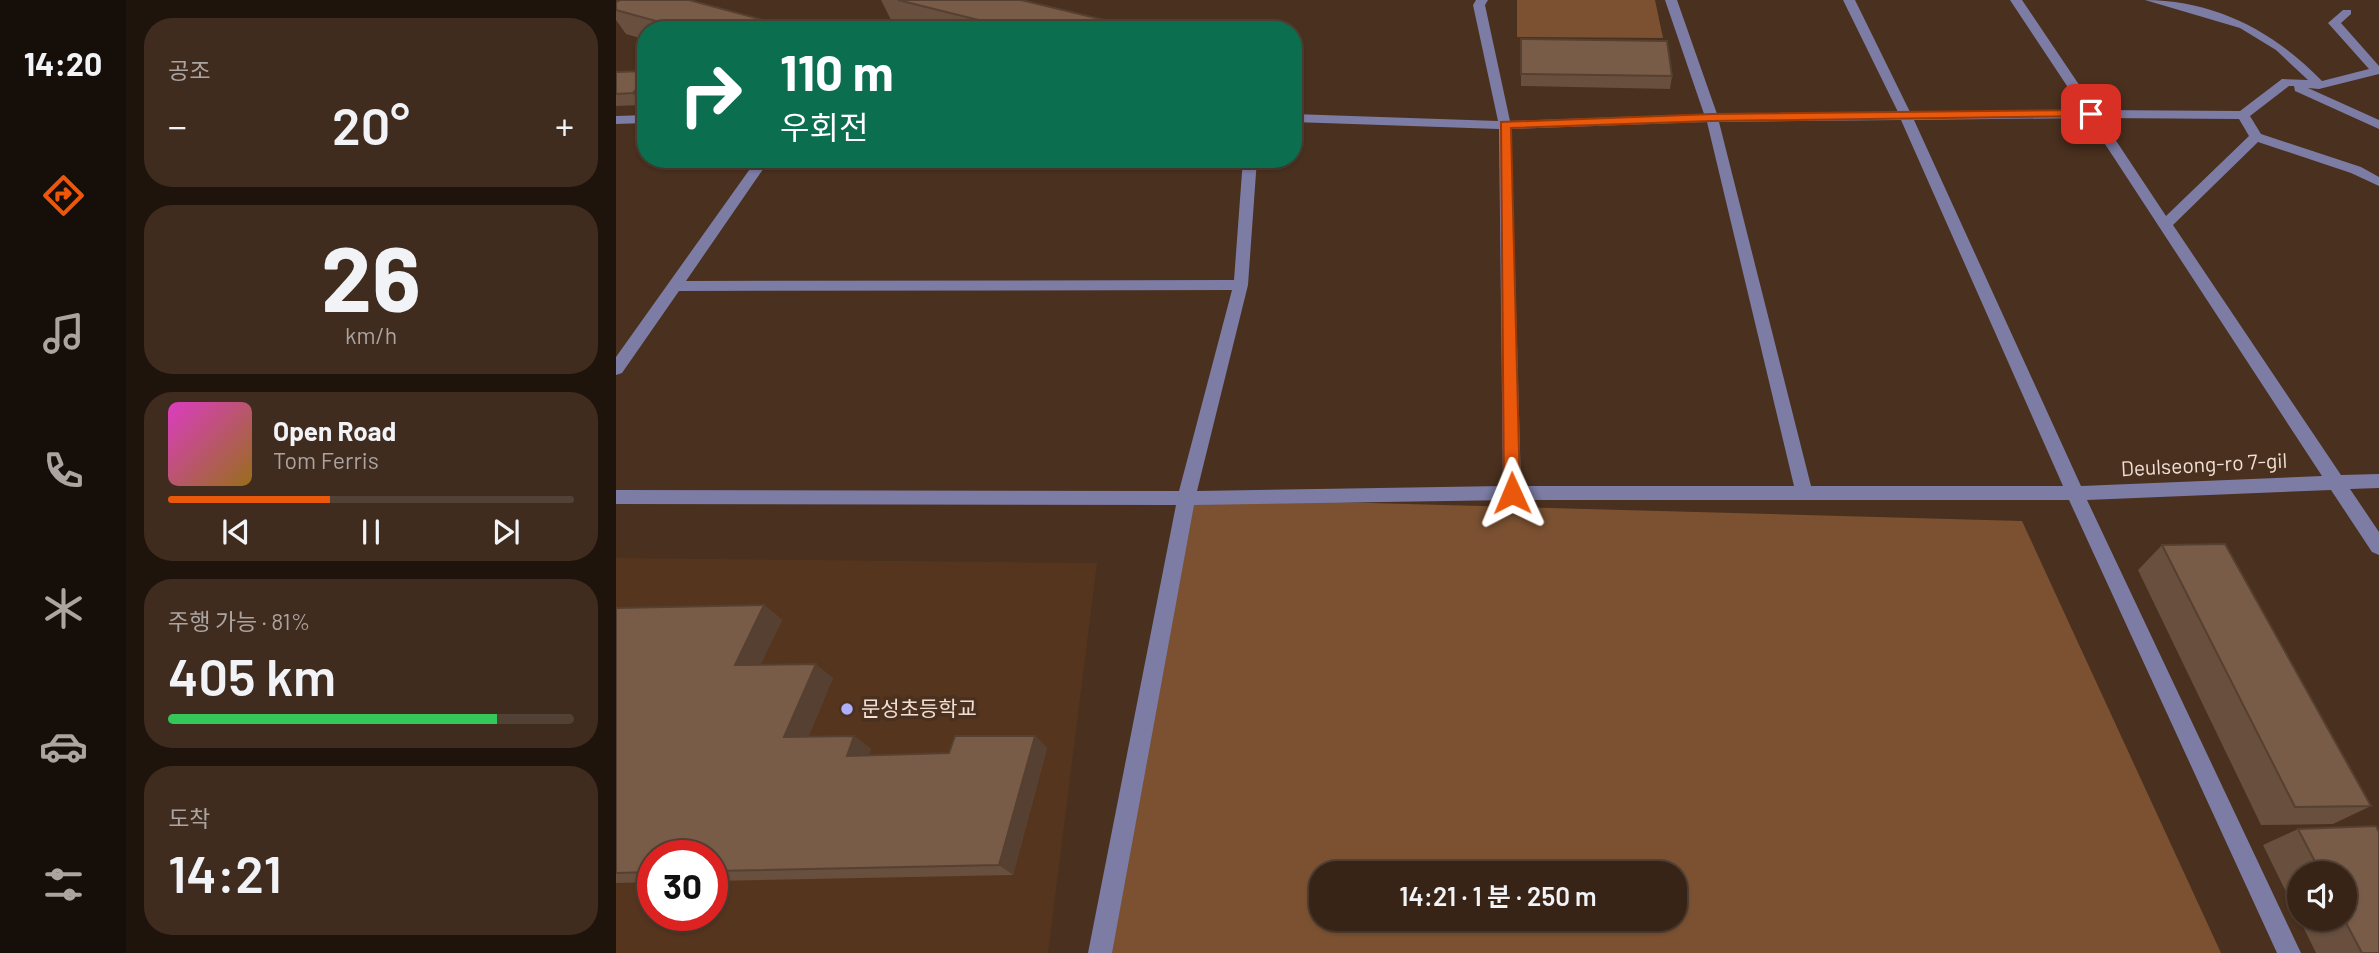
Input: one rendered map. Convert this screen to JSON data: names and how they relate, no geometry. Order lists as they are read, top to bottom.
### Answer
{
  "streets": {
    "street": ["Deulseong-ro 7-gil"]
  },
  "places": ["문성초등학교"],
  "page": {
    "tabs": "14:20",
    "tile": [
      "공조",
      ["26", "km/h"],
      ["주행 가능 · 81%", "405 km"],
      ["도착", "14:21"]
    ],
    "turn": ["110 m", "우회전"],
    "heat": ["−", "20°", "+"],
    "song": ["Open Road", "Tom Ferris"],
    "limit": "30",
    "trip": "14:21 · 1 분 · 250 m"
  }
}
